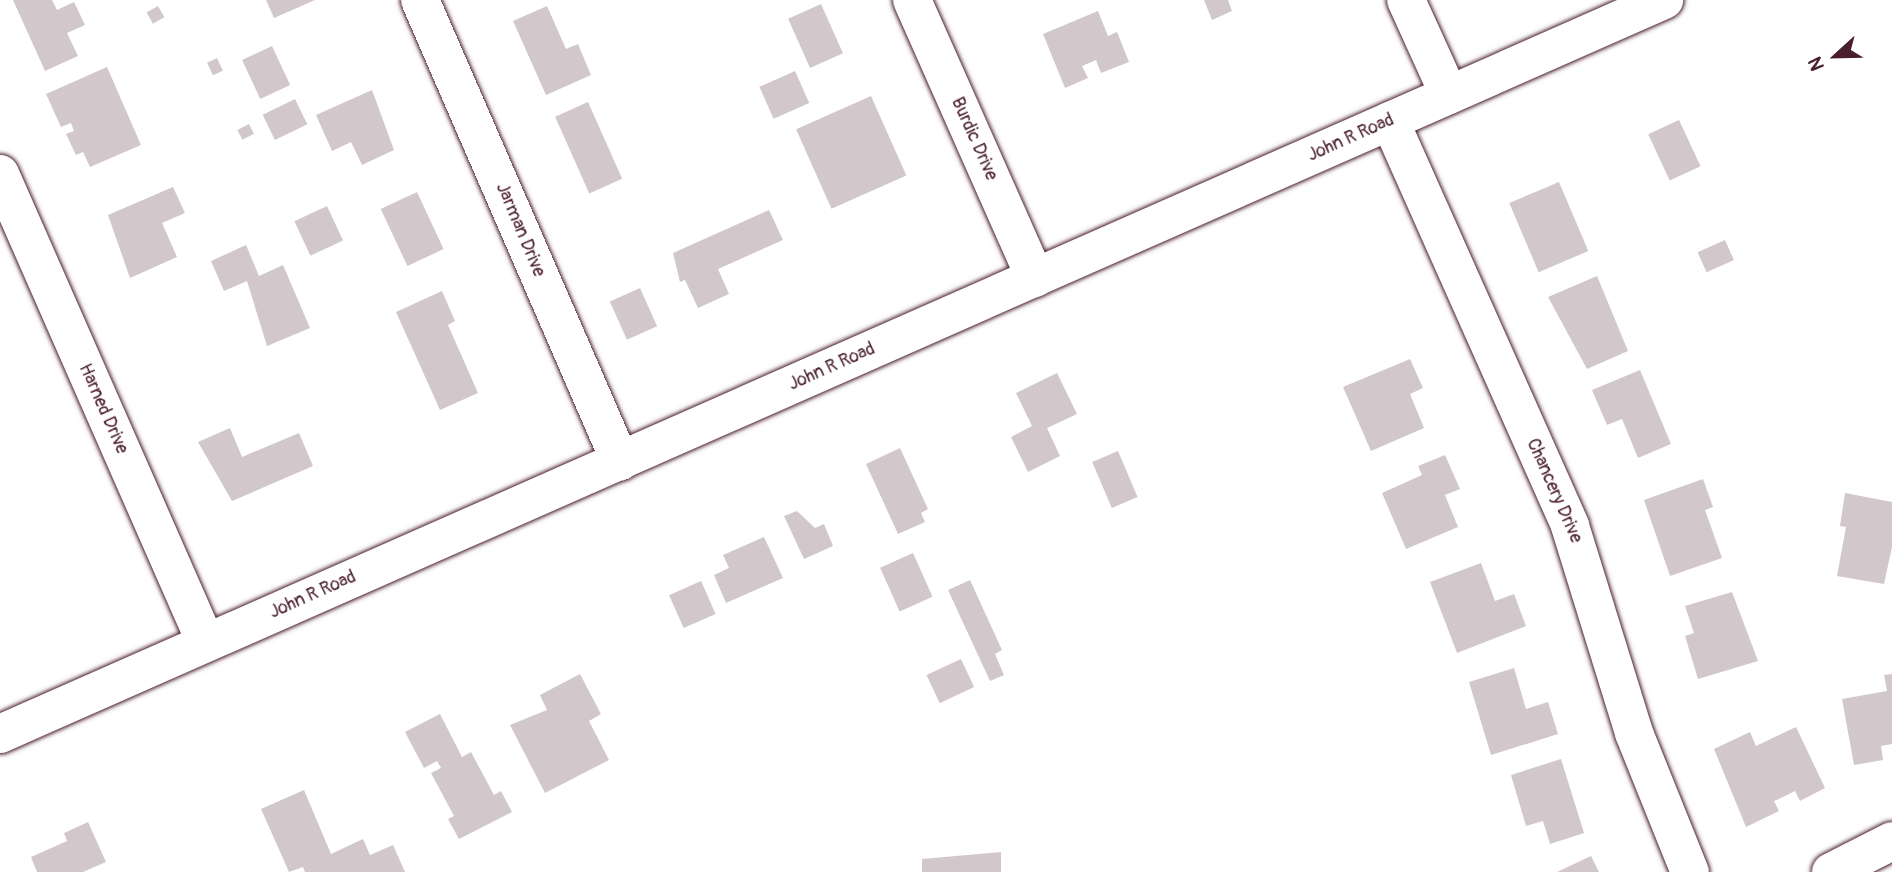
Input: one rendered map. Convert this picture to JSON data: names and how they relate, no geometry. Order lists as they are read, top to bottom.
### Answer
{
  "streets": {
    "street": [
      "John R Road",
      "Burdic Drive",
      "Jarman Drive",
      "Harned Drive",
      "Chancery Drive"
    ]
  },
  "crossings": [
    ["John R Road", "Burdic Drive"],
    ["John R Road", "Jarman Drive"],
    ["John R Road", "Harned Drive"],
    ["John R Road", "Chancery Drive"]
  ],
  "north": "left"
}
